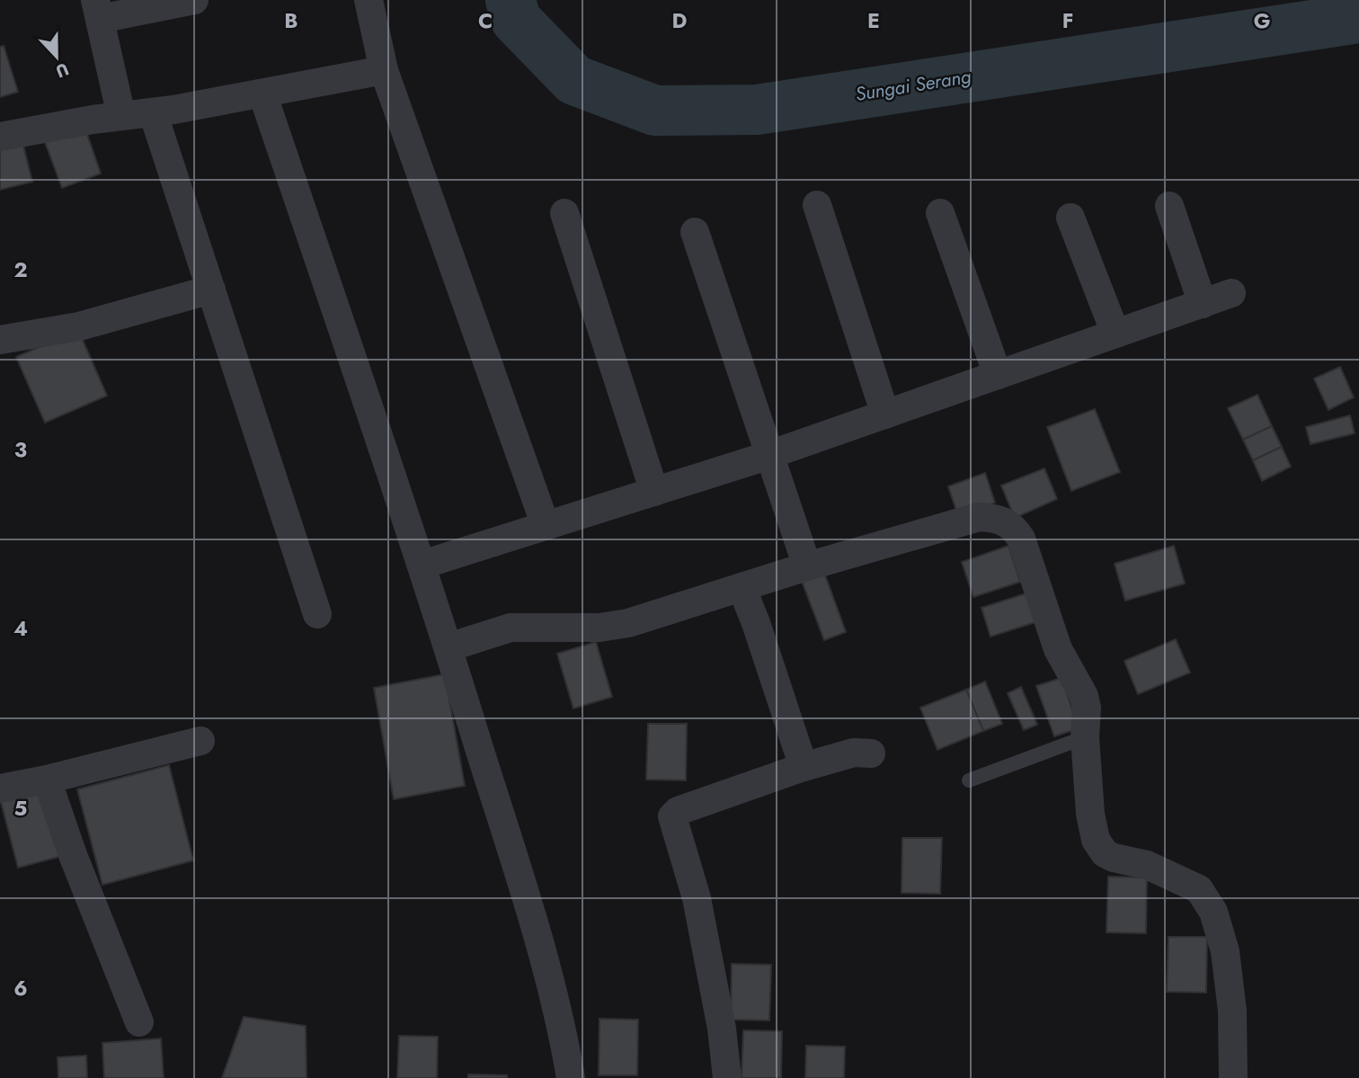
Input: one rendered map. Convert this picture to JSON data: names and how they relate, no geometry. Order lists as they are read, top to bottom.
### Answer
{
  "water": ["Sungai Serang"],
  "north": "bottom",
  "grid": {
    "columns": [
      "B",
      "C",
      "D",
      "E",
      "F",
      "G"
    ],
    "rows": [
      "2",
      "3",
      "4",
      "5",
      "6"
    ]
  }
}
